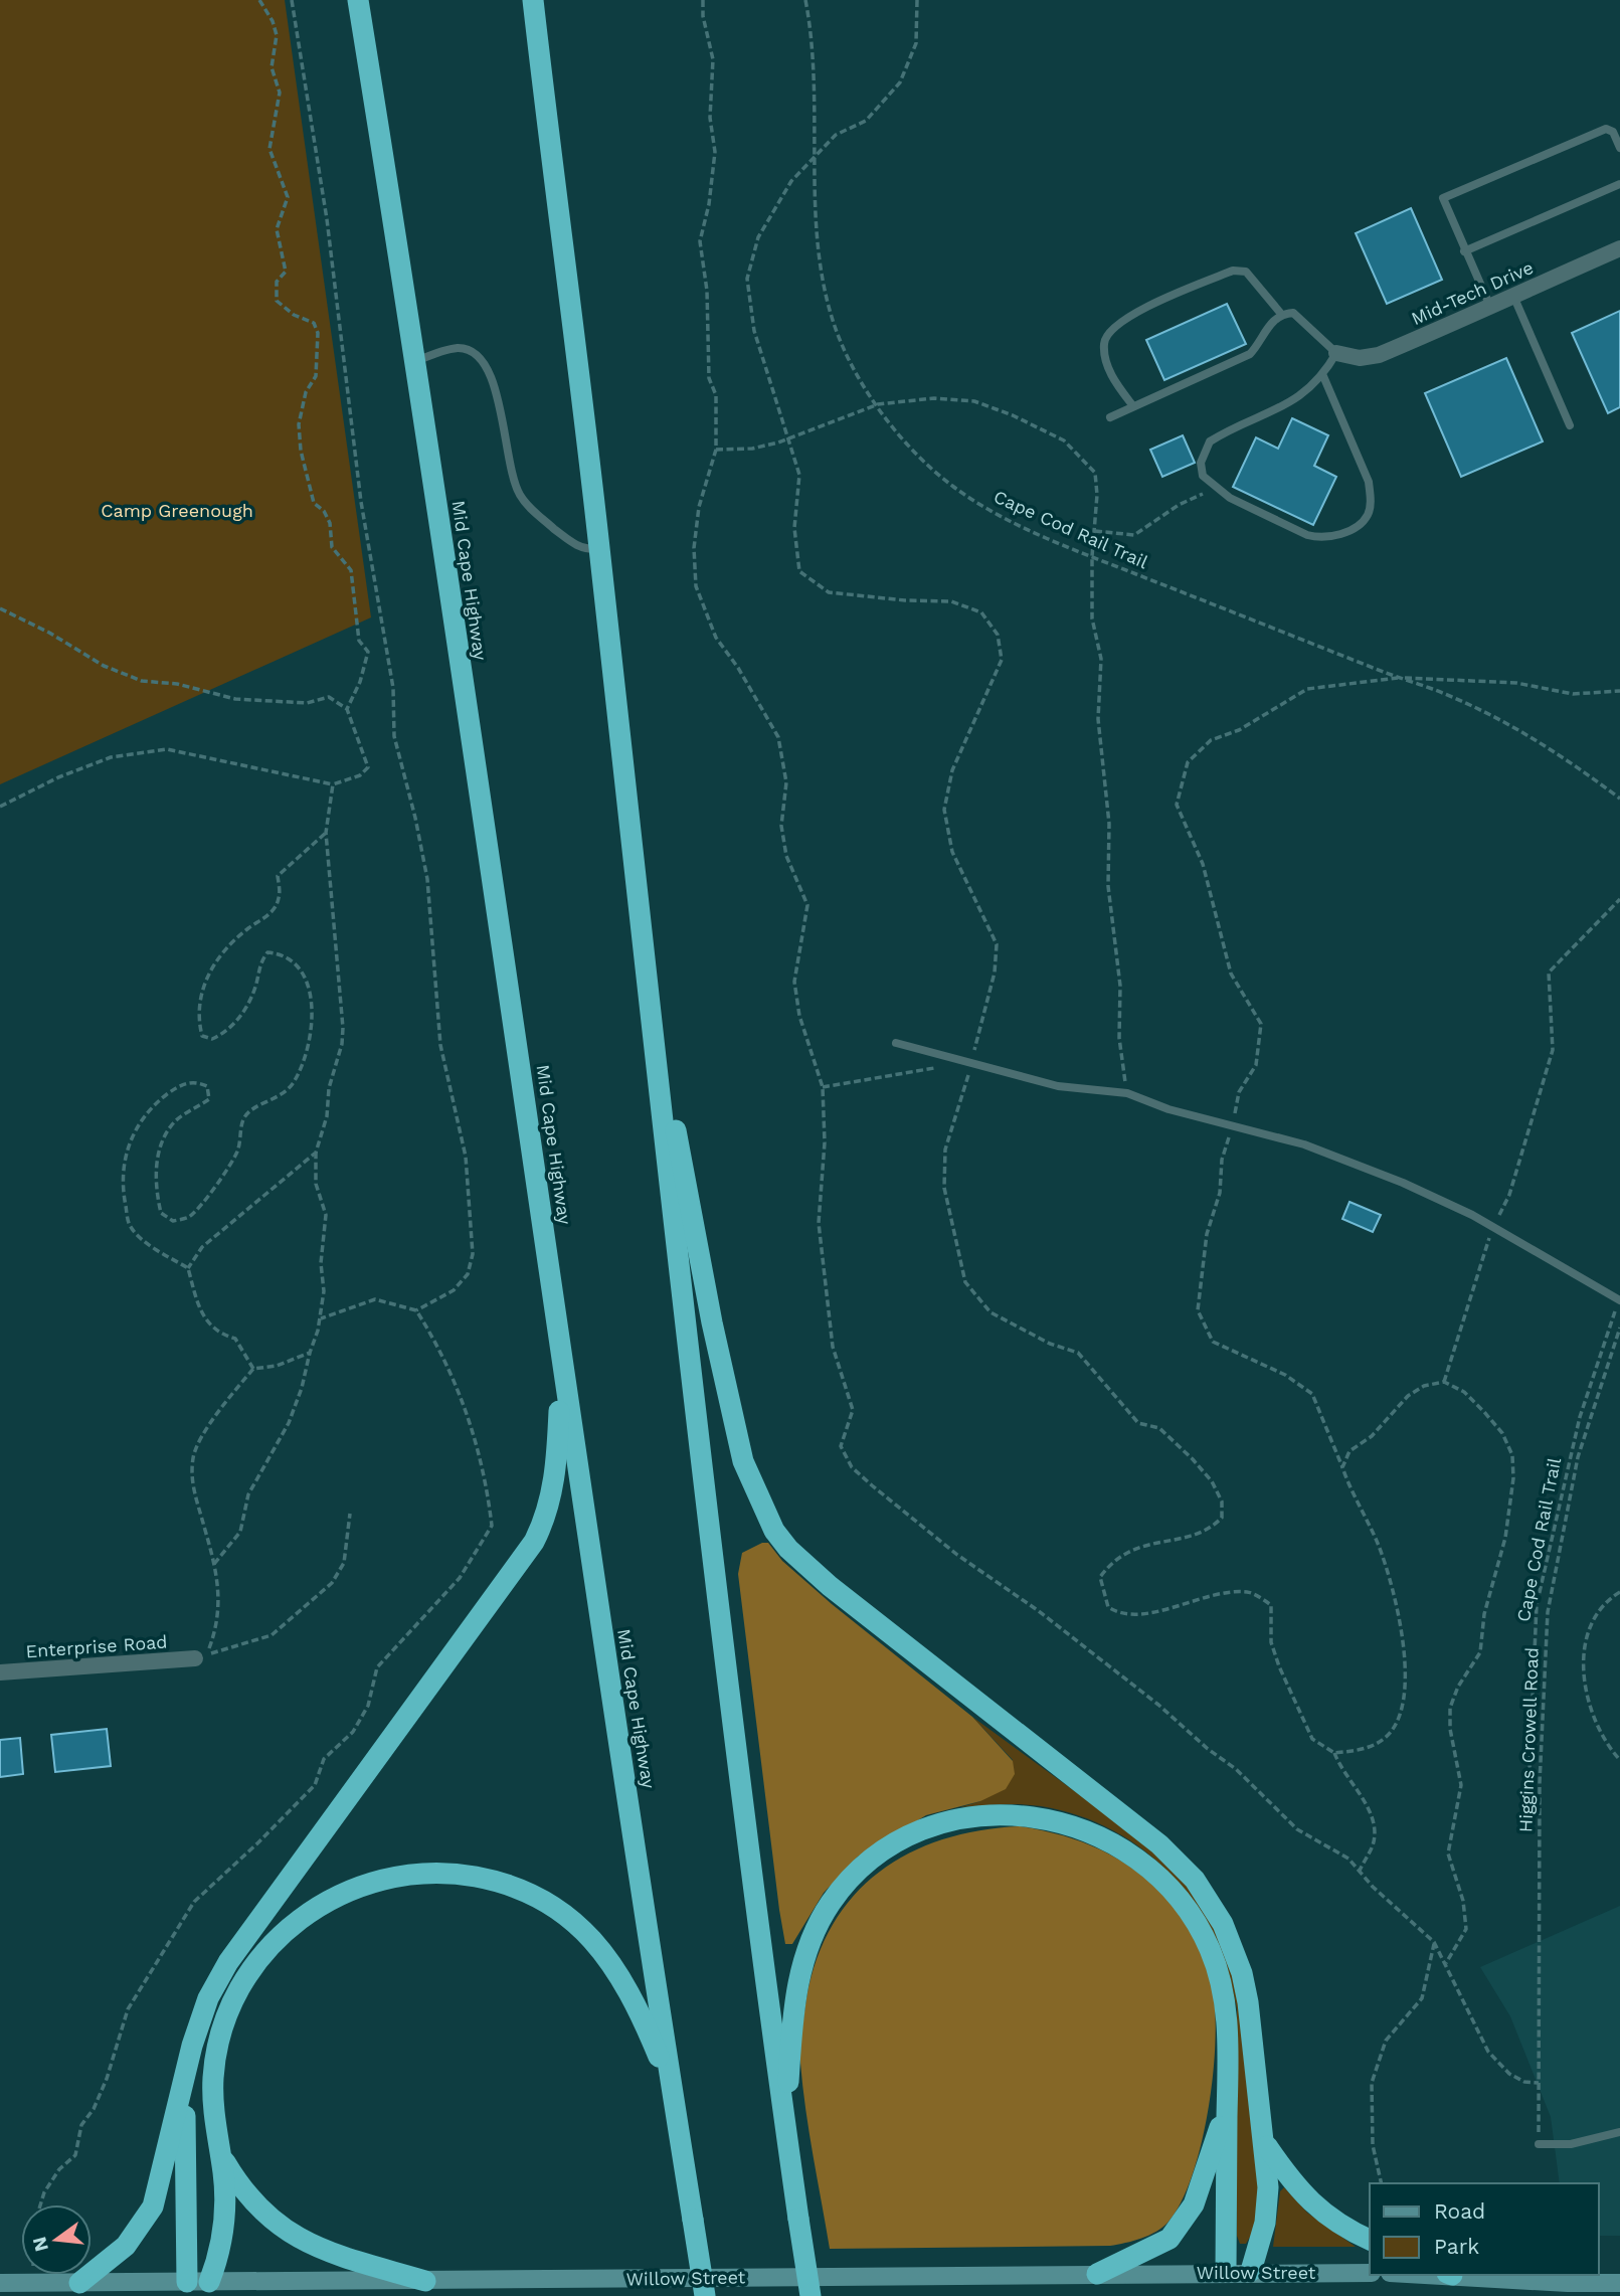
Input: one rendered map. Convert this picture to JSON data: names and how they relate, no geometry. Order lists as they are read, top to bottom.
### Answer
{
  "streets": {
    "highway": ["Mid Cape Highway"],
    "main road": ["Willow Street"],
    "street": ["Mid-Tech Drive", "Enterprise Road"],
    "path": ["Cape Cod Rail Trail", "Higgins Crowell Road"]
  },
  "parks": ["Camp Greenough"],
  "legend": ["Road", "Park"],
  "north": "left"
}
